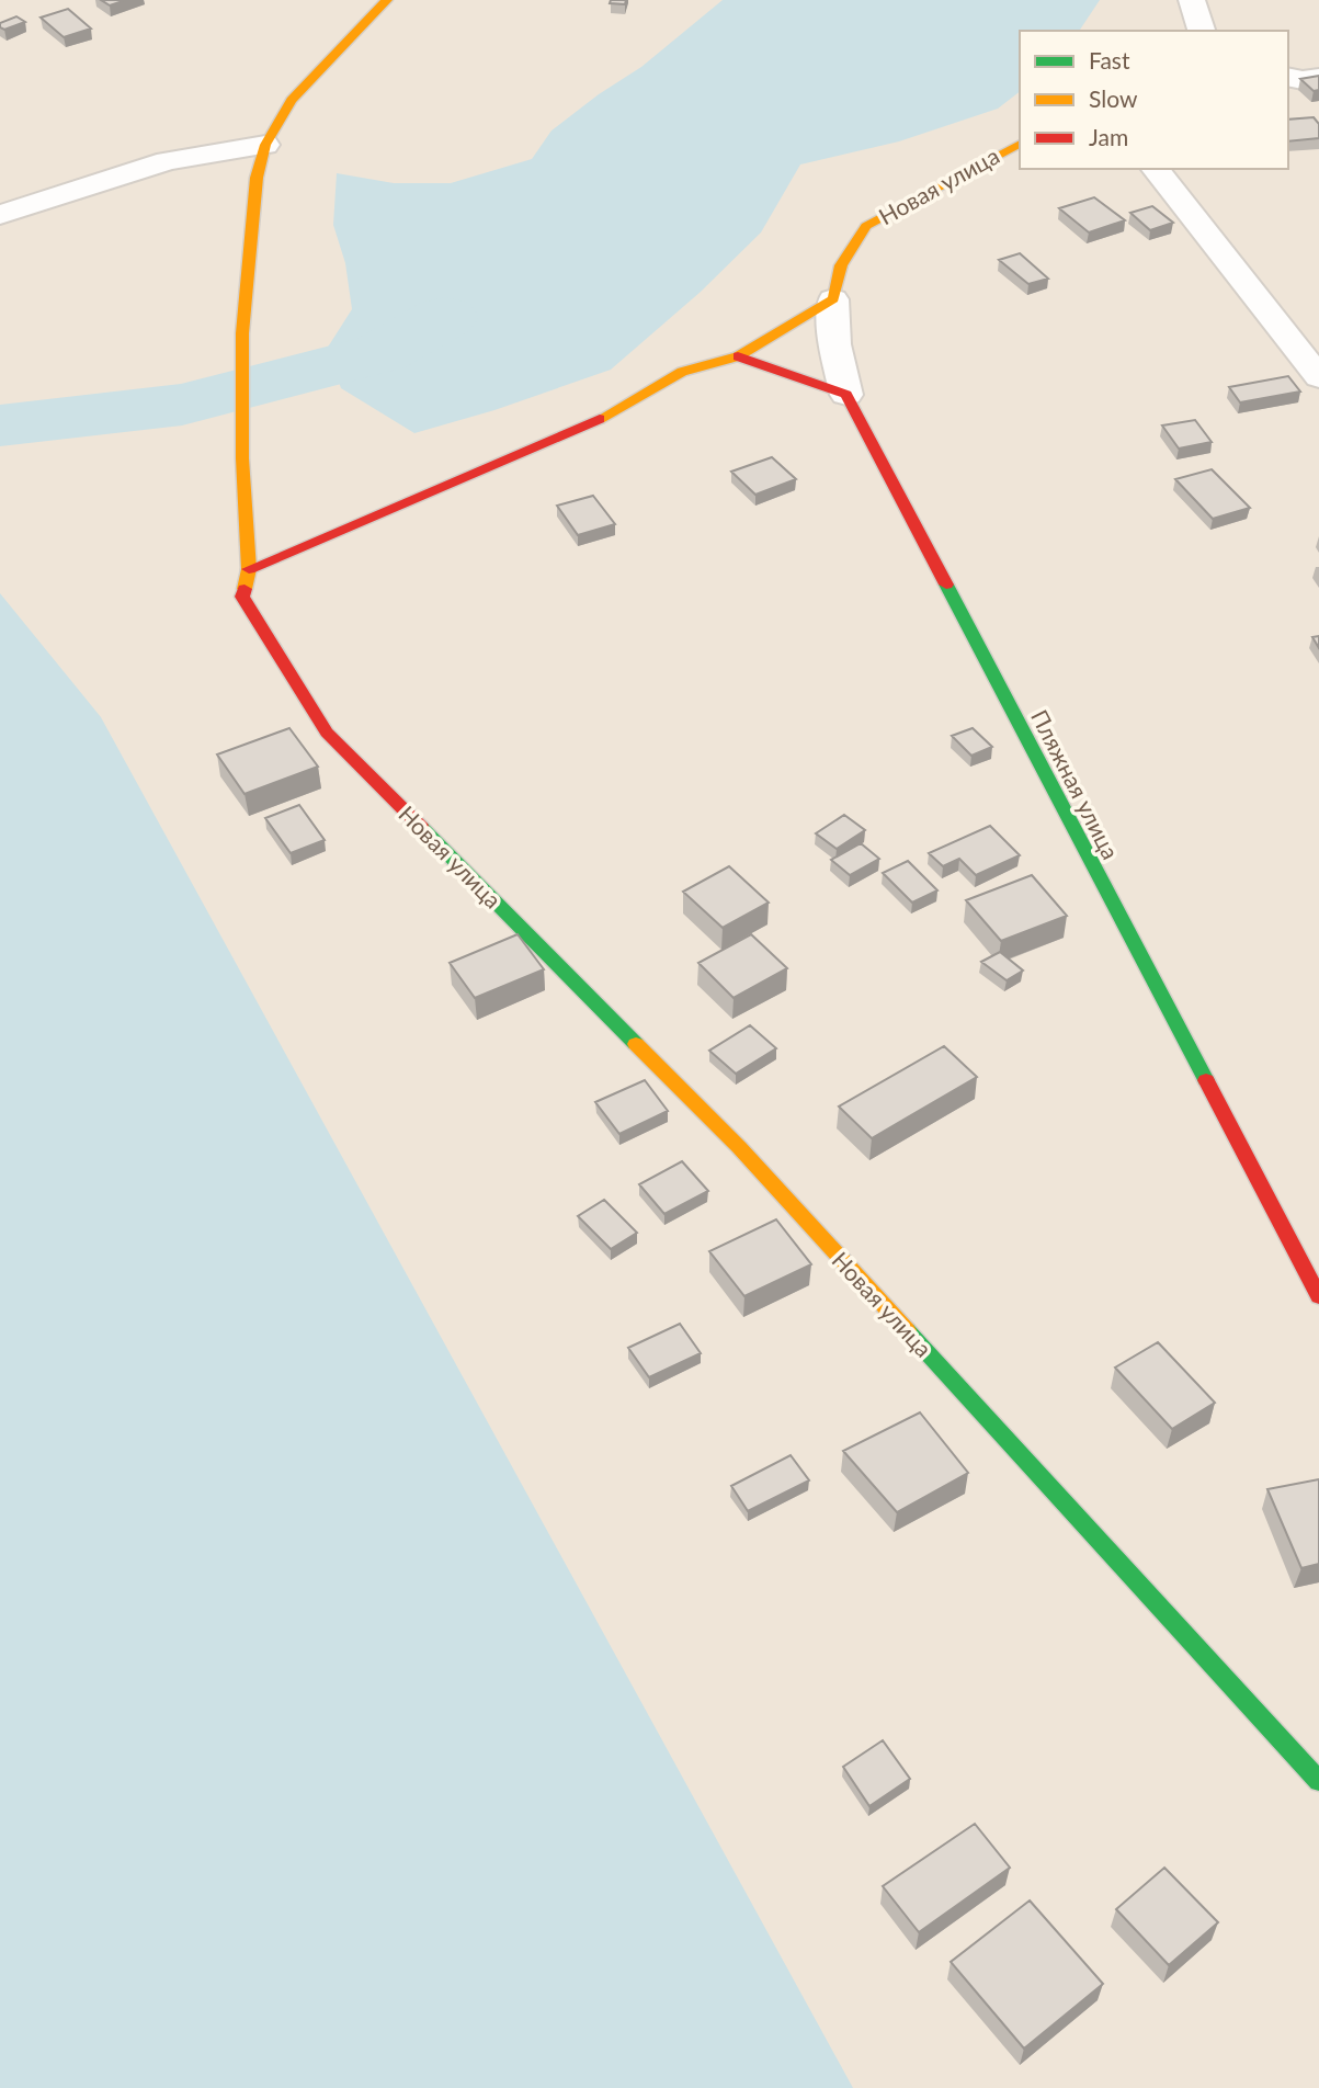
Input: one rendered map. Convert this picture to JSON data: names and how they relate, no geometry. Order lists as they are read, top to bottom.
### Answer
{
  "streets": {
    "street": ["Новая улица", "Пляжная улица"]
  },
  "legend": ["Fast", "Slow", "Jam"]
}
